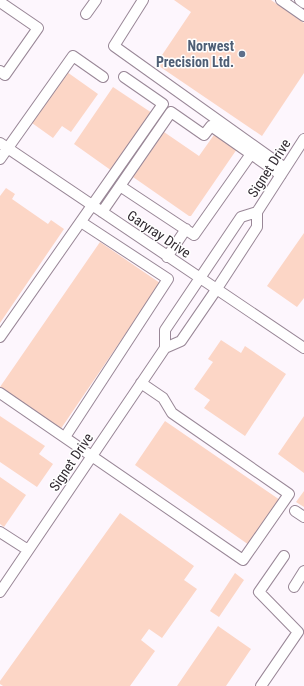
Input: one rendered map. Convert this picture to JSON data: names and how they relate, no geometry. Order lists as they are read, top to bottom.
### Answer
{
  "streets": {
    "street": ["Signet Drive", "Garyray Drive"]
  },
  "crossings": [
    ["Signet Drive", "Garyray Drive"]
  ],
  "places": ["Norwest Precision Ltd."]
}
